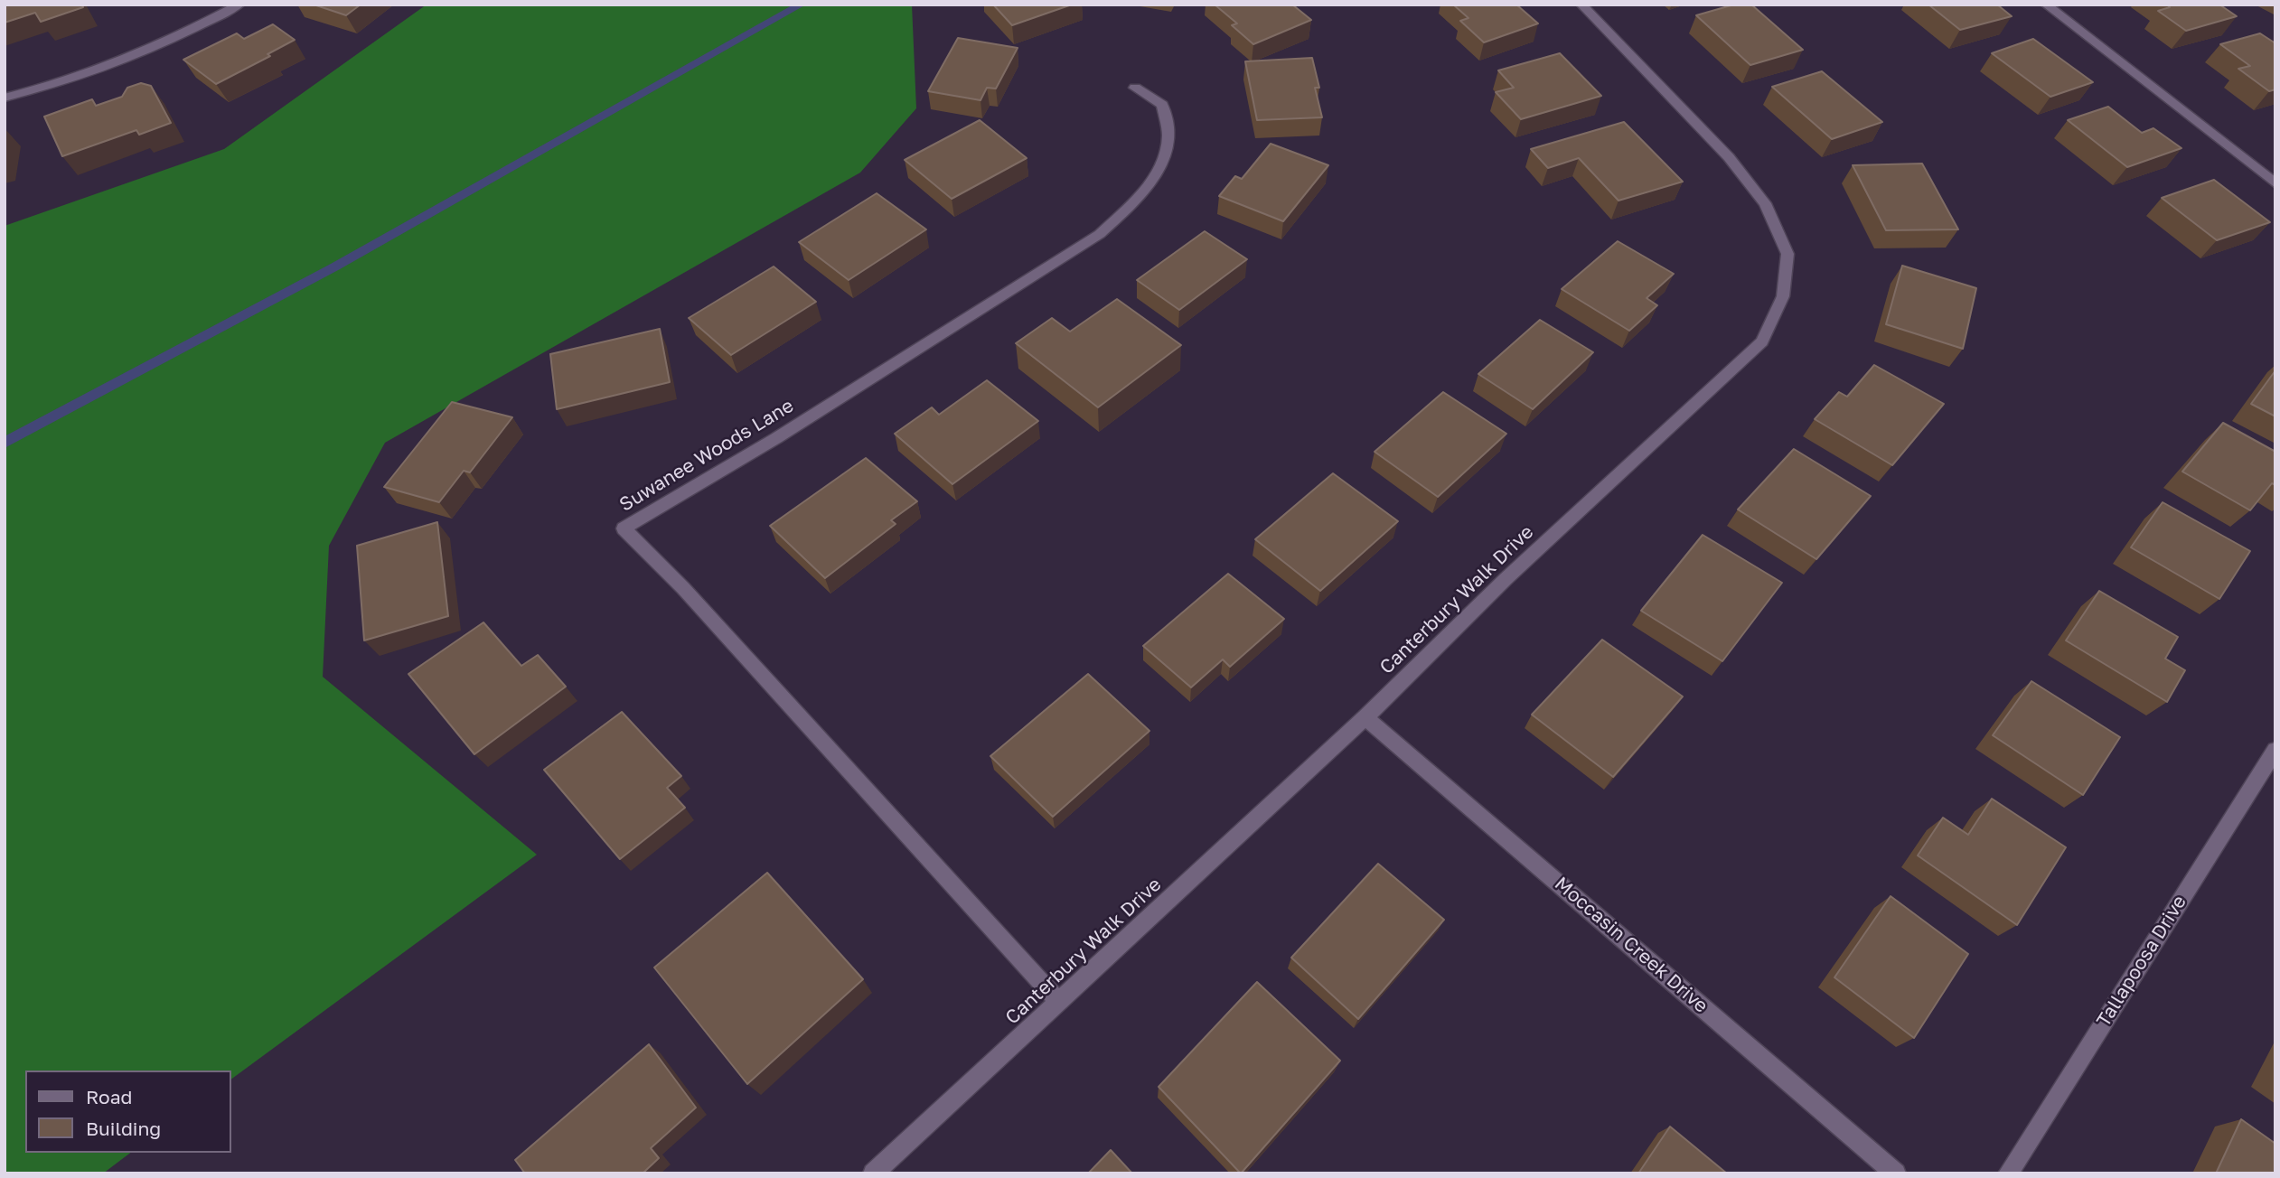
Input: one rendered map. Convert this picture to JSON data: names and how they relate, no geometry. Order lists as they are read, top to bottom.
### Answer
{
  "streets": {
    "street": [
      "Suwanee Woods Lane",
      "Canterbury Walk Drive",
      "Moccasin Creek Drive",
      "Tallapoosa Drive"
    ]
  },
  "crossings": [
    ["Suwanee Woods Lane", "Canterbury Walk Drive"],
    ["Canterbury Walk Drive", "Moccasin Creek Drive"]
  ],
  "legend": ["Road", "Building"]
}
